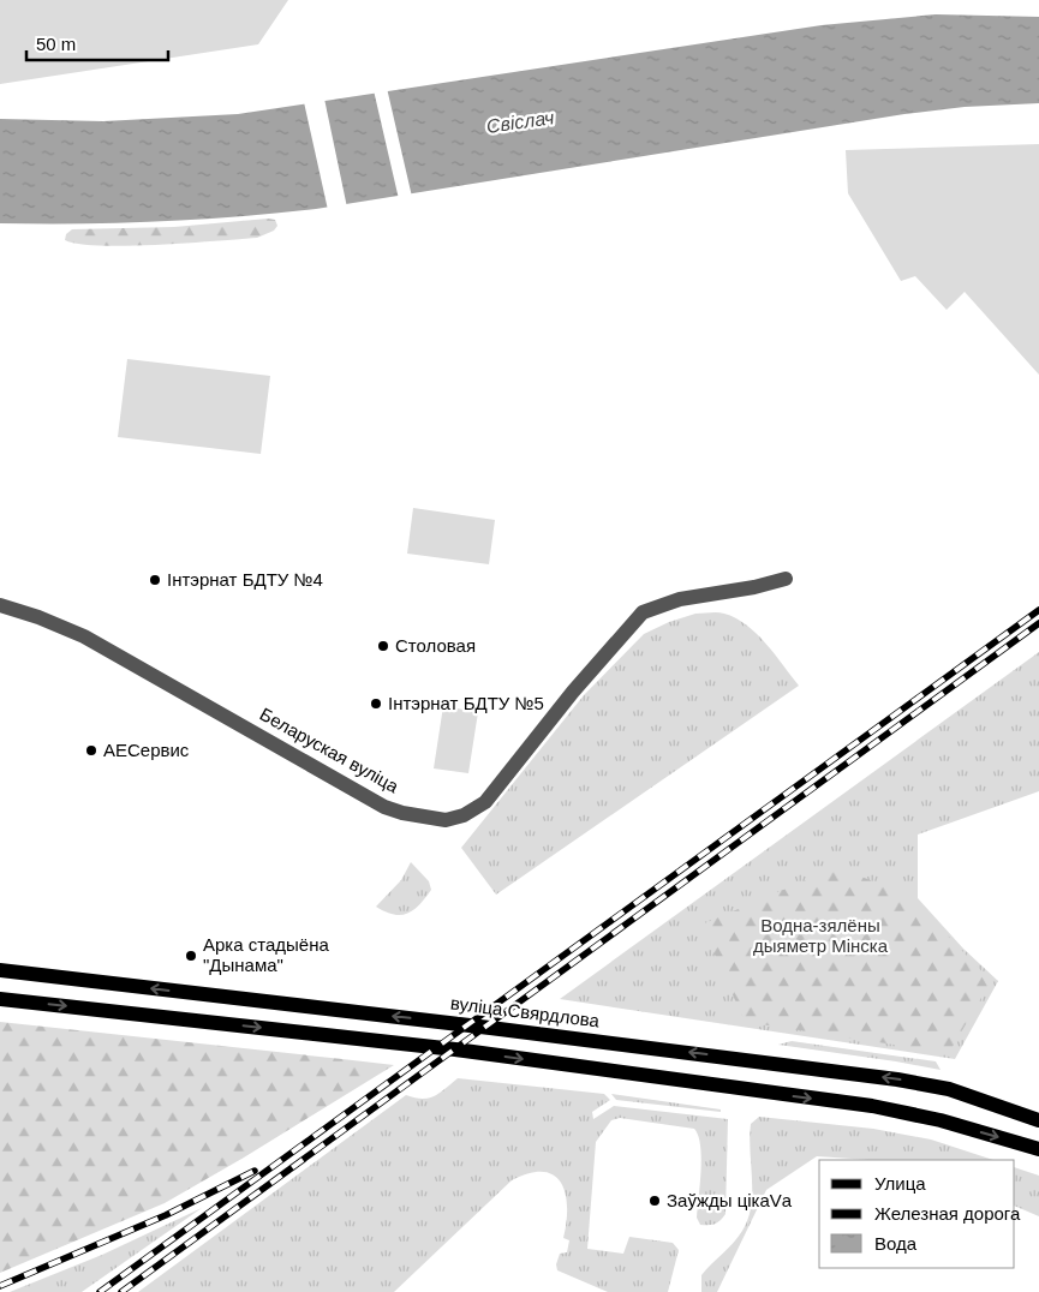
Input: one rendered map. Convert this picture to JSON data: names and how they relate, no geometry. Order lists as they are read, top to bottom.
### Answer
{
  "streets": {
    "main road": ["вуліца Свярдлова"],
    "street": ["Беларуская вуліца"]
  },
  "water": ["Свіслач"],
  "parks": ["Водна-зялёны дыяметр Мінска"],
  "places": [
    "Інтэрнат БДТУ №4",
    "Столовая",
    "Інтэрнат БДТУ №5",
    "АЕСервис",
    "Арка стадыёна \"Дынама\"",
    "Заўжды цікаVа"
  ],
  "legend": ["Улица", "Железная дорога", "Вода"],
  "scale_bar": "50 m"
}
